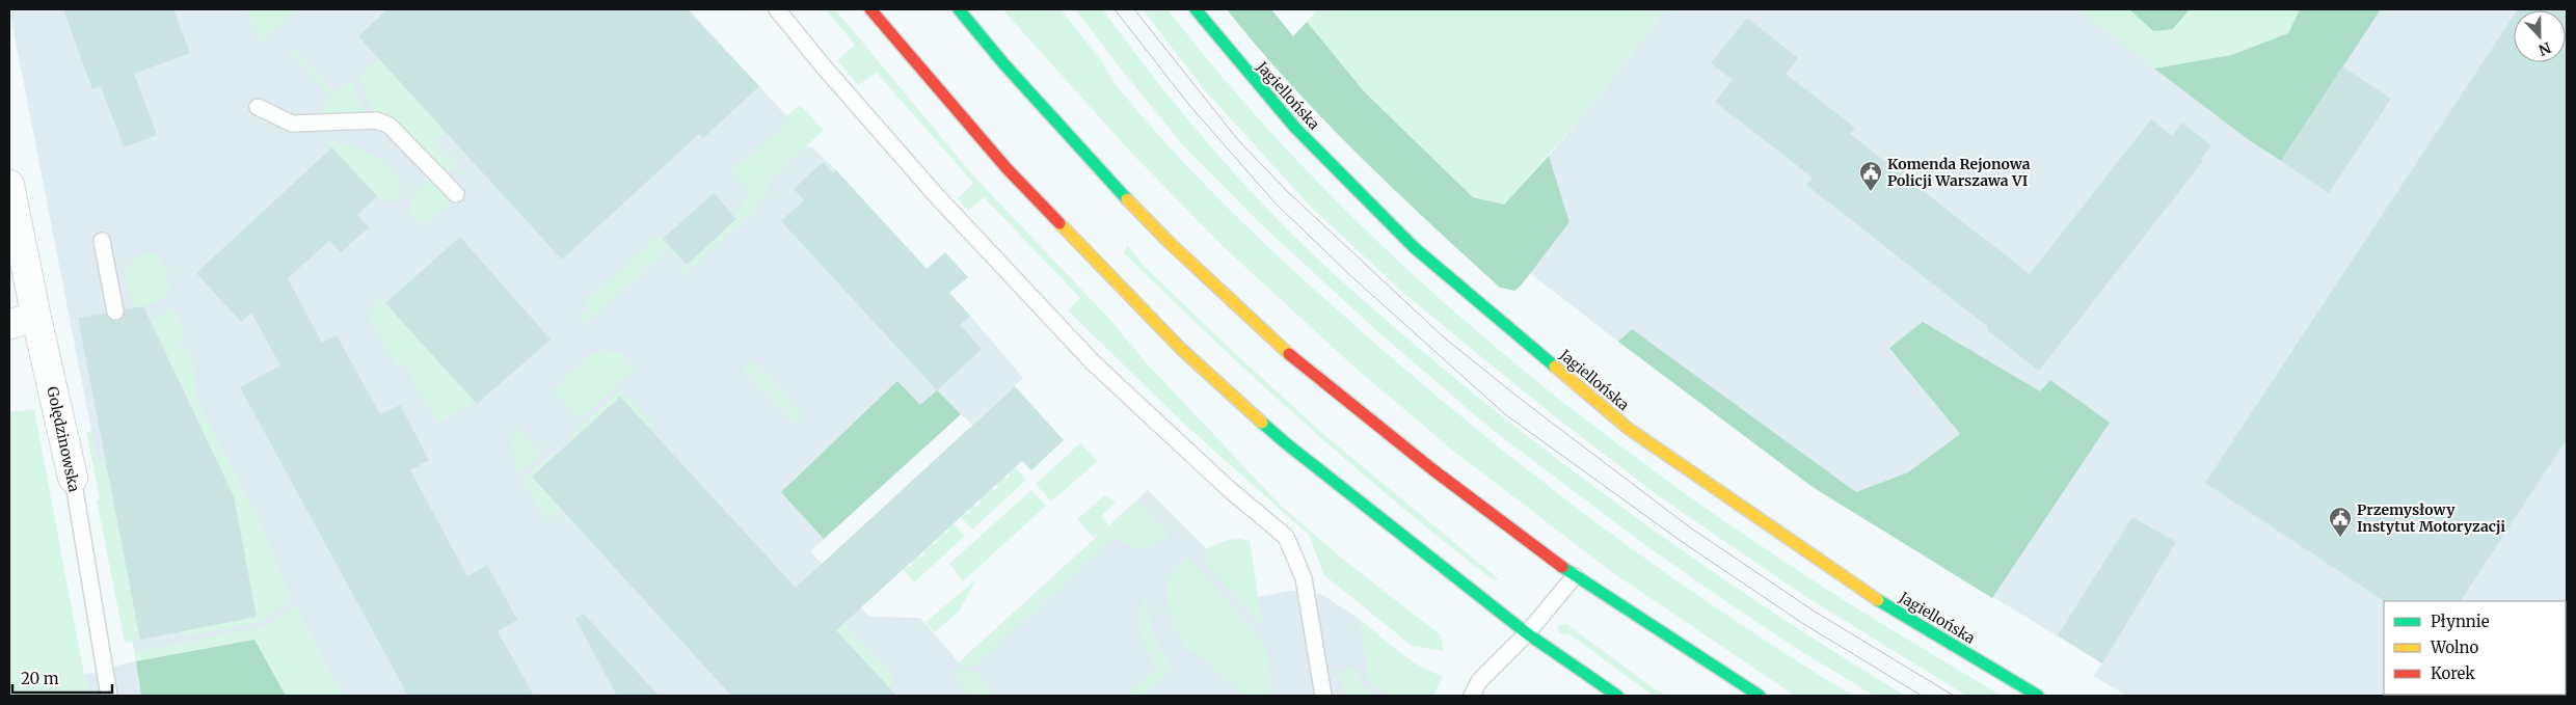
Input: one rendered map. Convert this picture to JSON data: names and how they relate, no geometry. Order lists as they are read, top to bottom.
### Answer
{
  "streets": {
    "main road": ["Jagiellońska"],
    "street": ["Golędzinowska"]
  },
  "places": {
    "public building": ["Komenda Rejonowa Policji Warszawa VI", "Przemysłowy Instytut Motoryzacji"]
  },
  "legend": ["Płynnie", "Wolno", "Korek"],
  "scale_bar": "20 m",
  "north": "bottom"
}
